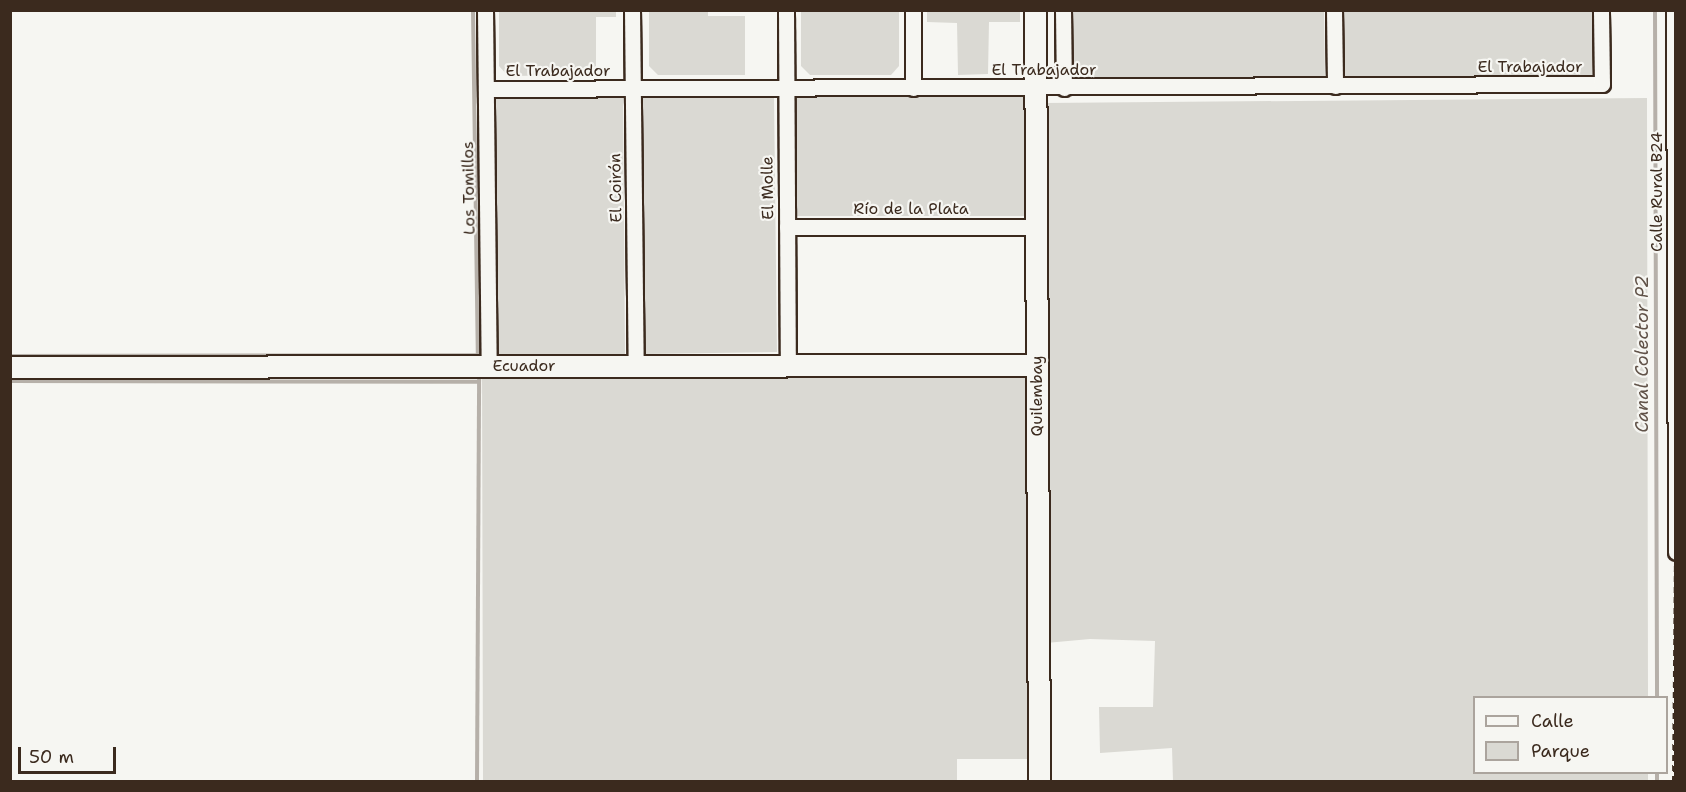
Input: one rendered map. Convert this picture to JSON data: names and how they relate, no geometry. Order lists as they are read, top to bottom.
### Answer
{
  "streets": {
    "street": [
      "El Trabajador",
      "Los Tomillos",
      "El Coirón",
      "El Molle",
      "Calle Rural B24",
      "Río de la Plata",
      "Ecuador",
      "Quilembay"
    ]
  },
  "crossings": [
    ["El Trabajador", "Los Tomillos"],
    ["El Trabajador", "El Coirón"],
    ["El Trabajador", "El Molle"],
    ["El Trabajador", "Quilembay"],
    ["Los Tomillos", "Ecuador"],
    ["El Coirón", "Ecuador"],
    ["El Molle", "Río de la Plata"],
    ["El Molle", "Ecuador"],
    ["Río de la Plata", "Quilembay"],
    ["Ecuador", "Quilembay"]
  ],
  "water": ["Canal Colector P2"],
  "legend": ["Calle", "Parque"],
  "scale_bar": "50 m"
}
